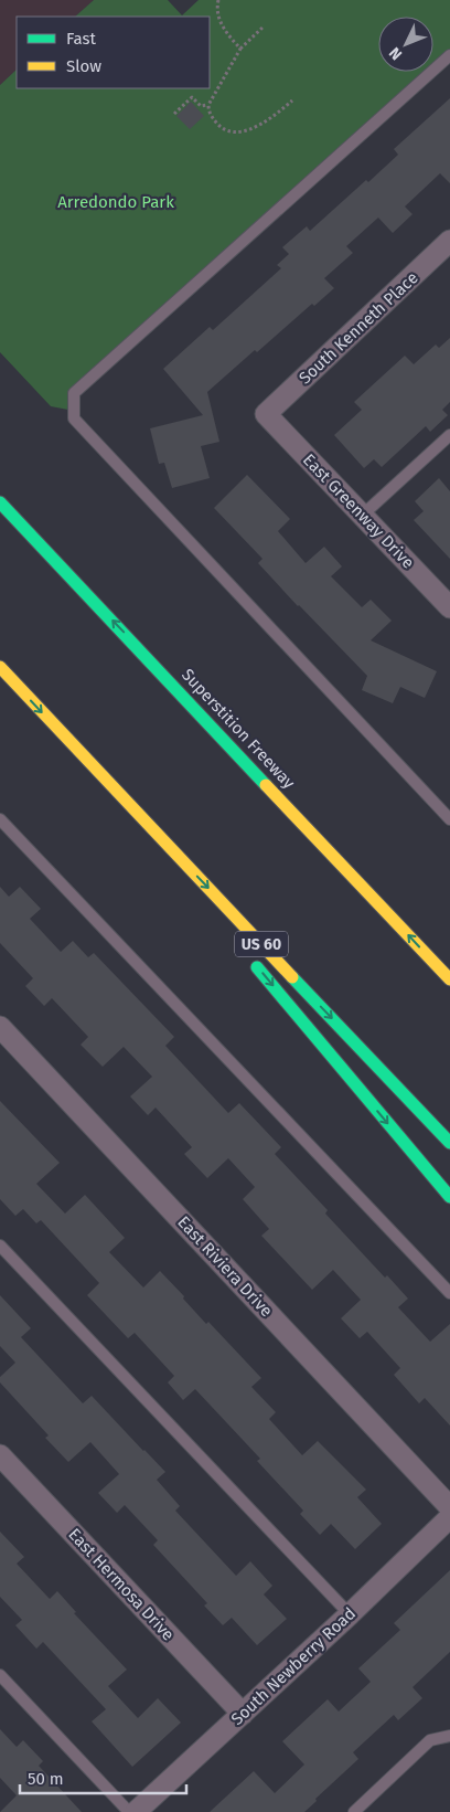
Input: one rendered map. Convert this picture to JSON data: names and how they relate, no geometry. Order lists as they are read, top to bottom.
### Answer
{
  "streets": {
    "highway": ["Superstition Freeway", "US 60"],
    "street": [
      "South Kenneth Place",
      "East Greenway Drive",
      "East Riviera Drive",
      "East Hermosa Drive",
      "South Newberry Road"
    ]
  },
  "crossings": [
    ["South Kenneth Place", "East Greenway Drive"],
    ["East Hermosa Drive", "South Newberry Road"]
  ],
  "parks": ["Arredondo Park"],
  "legend": ["Fast", "Slow"],
  "scale_bar": "50 m",
  "north": "bottom left"
}
